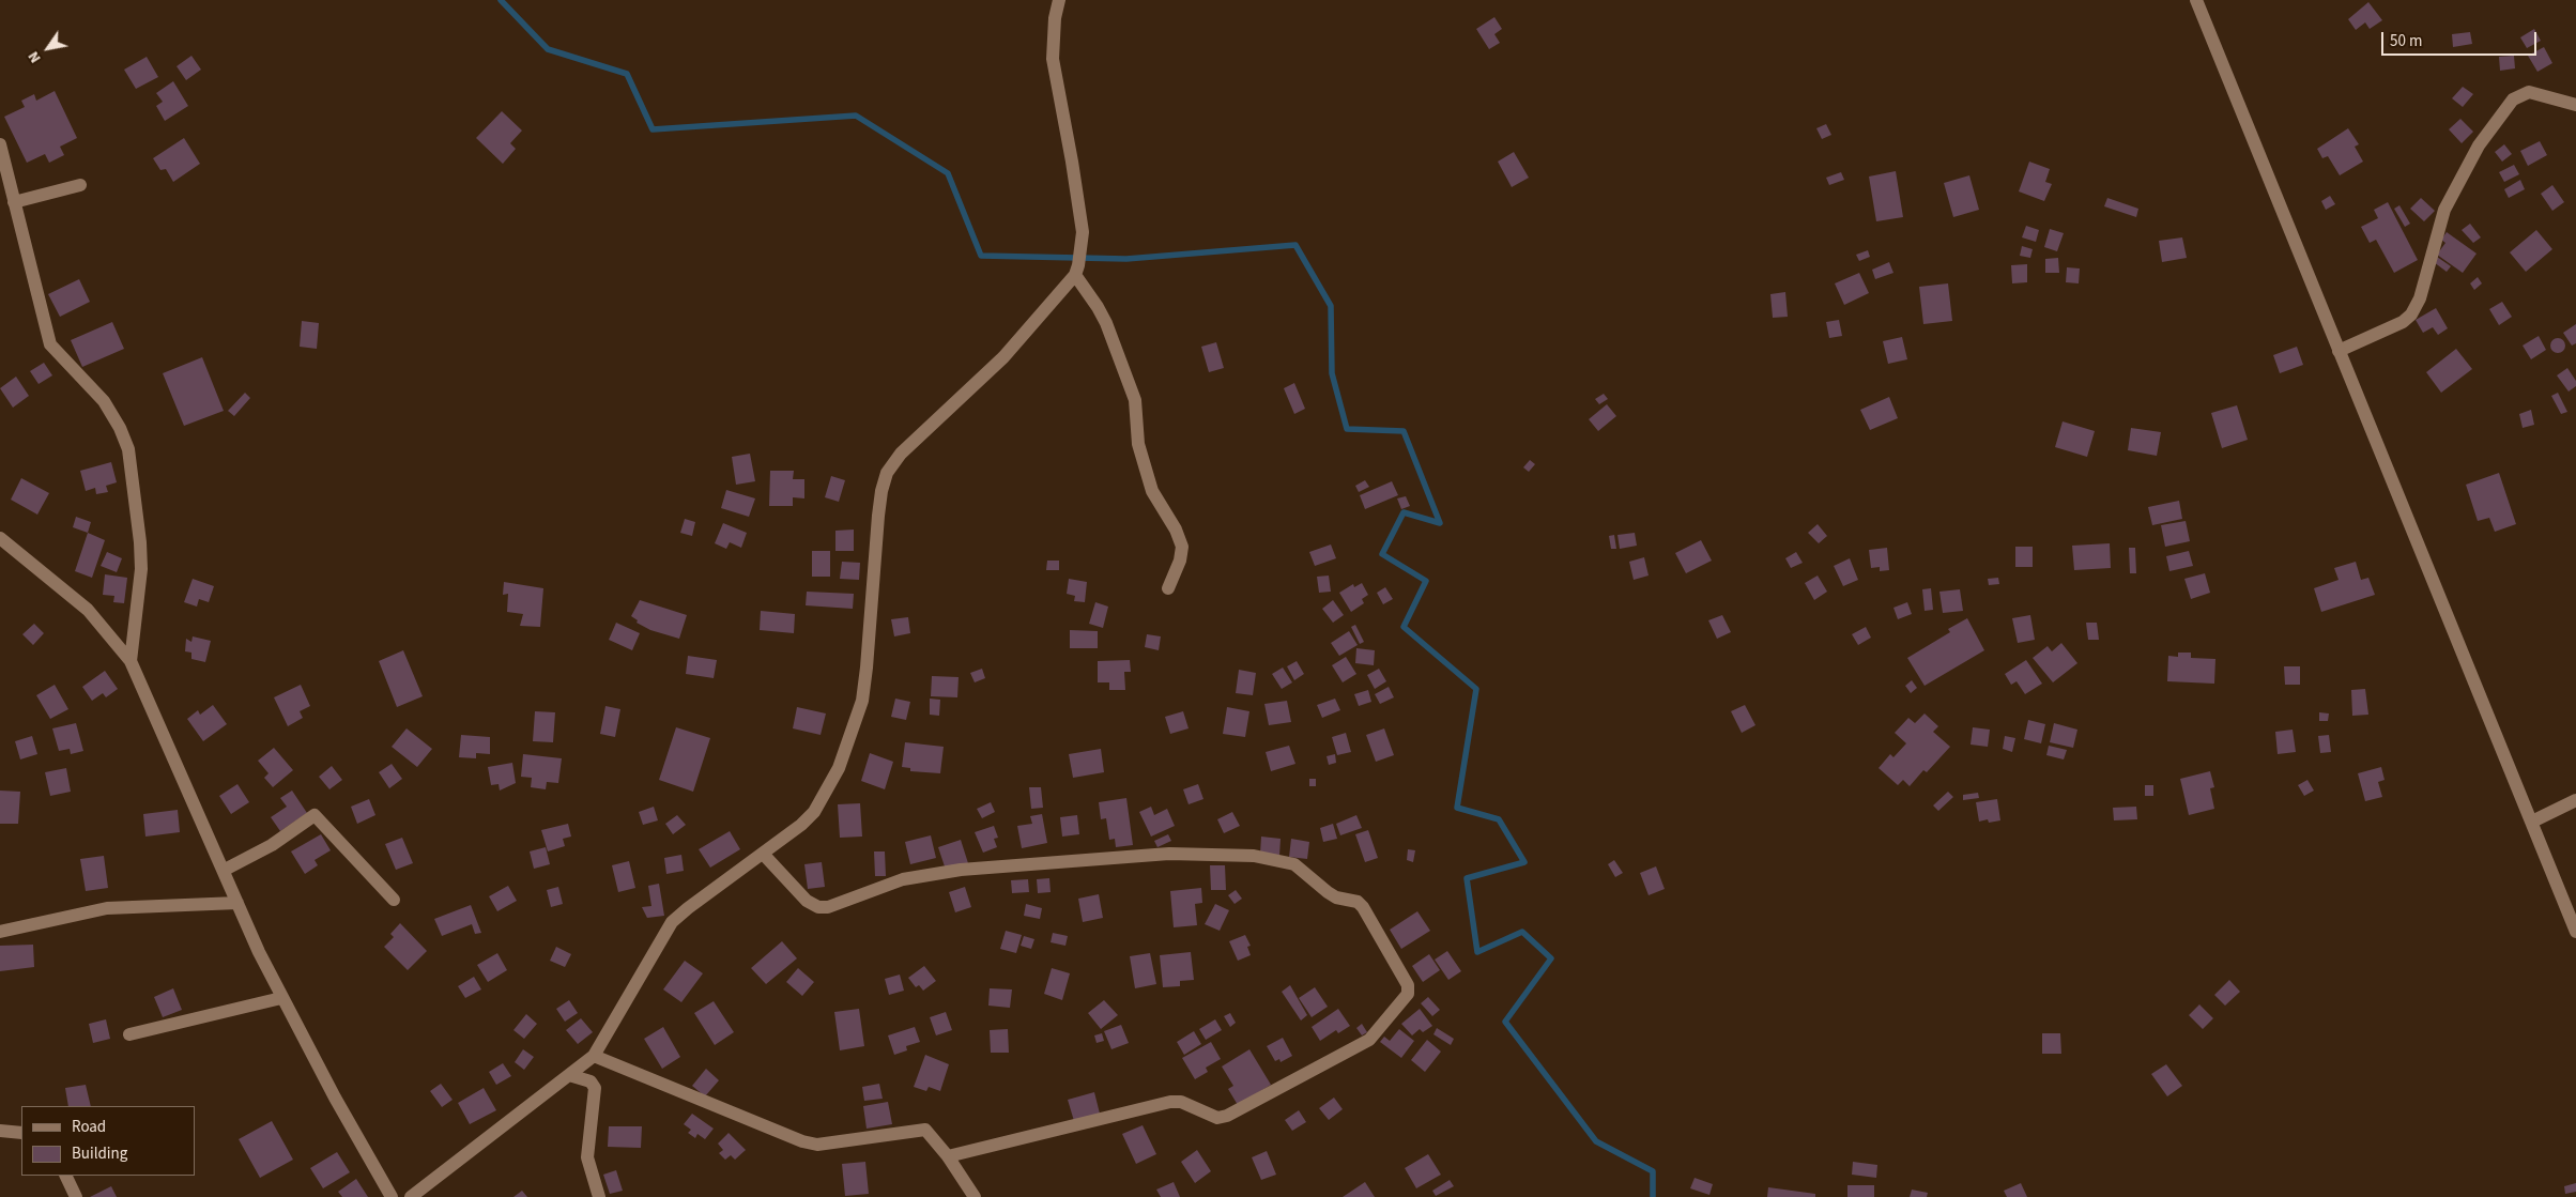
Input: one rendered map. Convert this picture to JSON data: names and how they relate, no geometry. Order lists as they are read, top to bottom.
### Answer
{
  "legend": ["Road", "Building"],
  "scale_bar": "50 m",
  "north": "bottom left"
}
